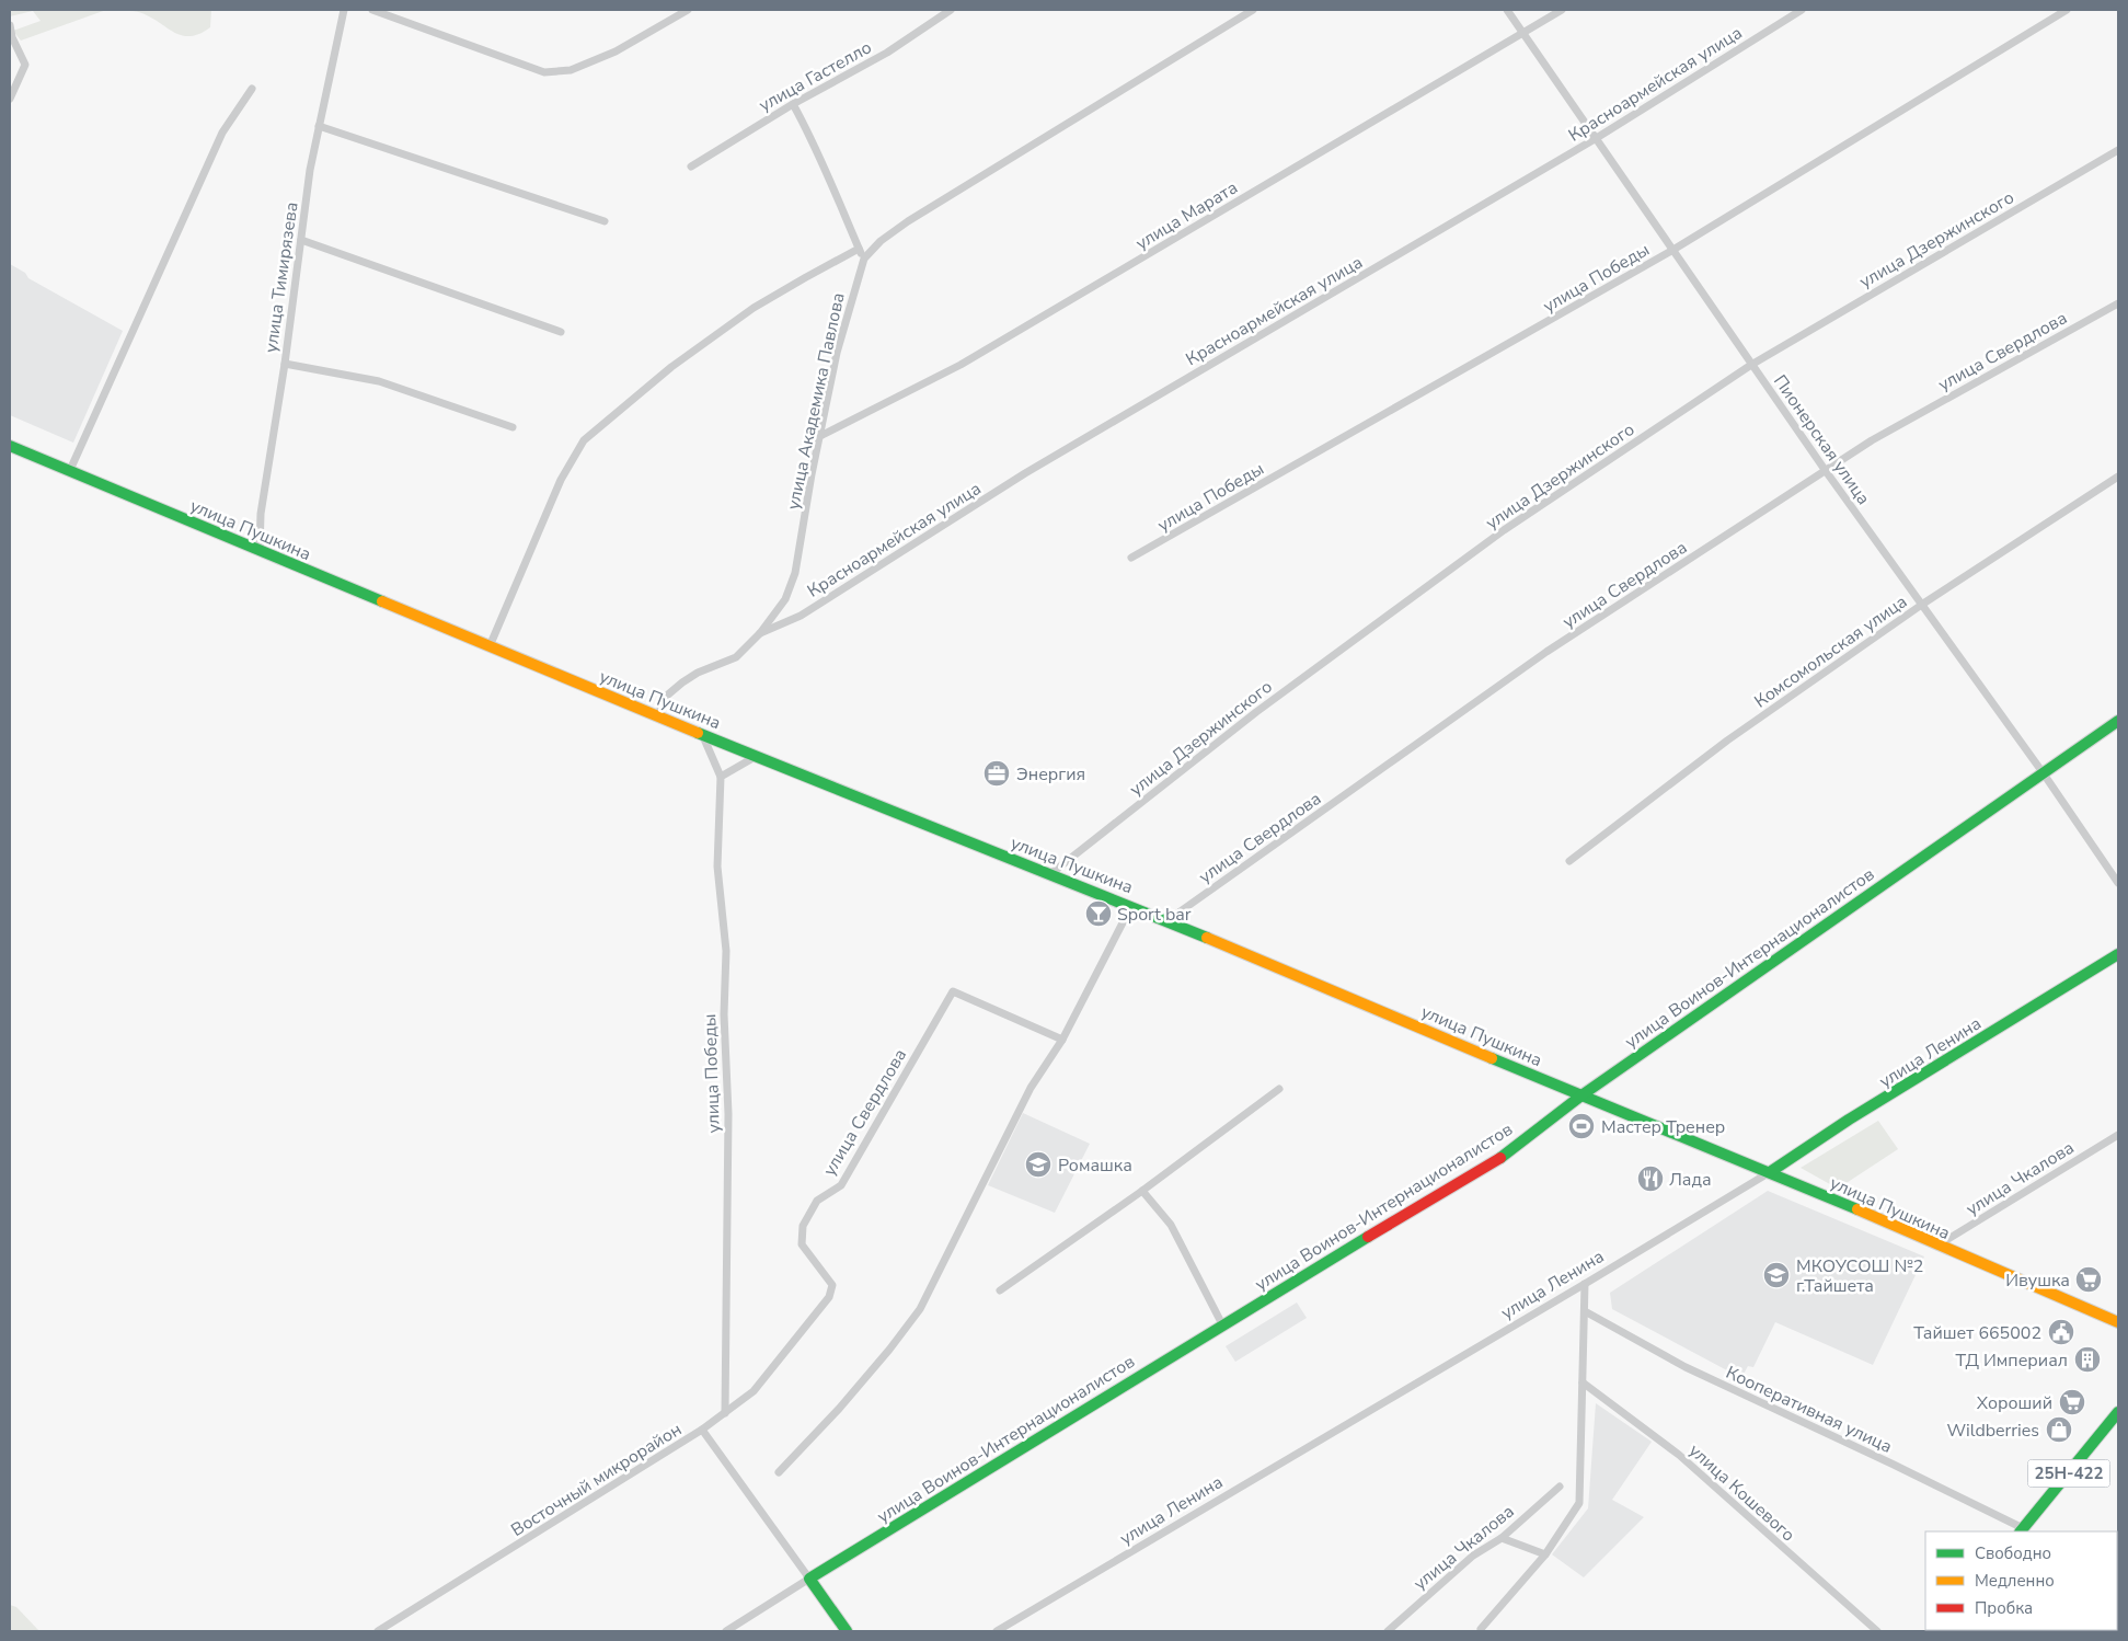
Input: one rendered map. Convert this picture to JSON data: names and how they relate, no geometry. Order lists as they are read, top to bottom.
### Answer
{
  "streets": {
    "main road": [
      "улица Пушкина",
      "улица Воинов-Интернационалистов",
      "улица Ленина",
      "25Н-422"
    ],
    "street": [
      "улица Гастелло",
      "Красноармейская улица",
      "улица Марата",
      "улица Дзержинского",
      "улица Тимирязева",
      "улица Победы",
      "улица Свердлова",
      "улица Академика Павлова",
      "Пионерская улица",
      "Комсомольская улица",
      "улица Чкалова",
      "Кооперативная улица",
      "Восточный микрорайон",
      "улица Кошевого"
    ]
  },
  "crossings": [
    ["Красноармейская улица", "улица Академика Павлова"],
    ["Красноармейская улица", "Пионерская улица"],
    ["улица Марата", "улица Академика Павлова"],
    ["улица Марата", "Пионерская улица"],
    ["улица Дзержинского", "Пионерская улица"],
    ["улица Дзержинского", "улица Пушкина"],
    ["улица Тимирязева", "улица Пушкина"],
    ["улица Победы", "улица Свердлова"],
    ["улица Победы", "Пионерская улица"],
    ["улица Свердлова", "Пионерская улица"],
    ["улица Свердлова", "улица Пушкина"],
    ["улица Свердлова", "Восточный микрорайон"],
    ["улица Академика Павлова", "улица Пушкина"],
    ["Пионерская улица", "Комсомольская улица"],
    ["Пионерская улица", "улица Воинов-Интернационалистов"],
    ["улица Пушкина", "улица Воинов-Интернационалистов"],
    ["улица Пушкина", "улица Ленина"],
    ["улица Пушкина", "улица Чкалова"],
    ["улица Воинов-Интернационалистов", "Восточный микрорайон"],
    ["Кооперативная улица", "25Н-422"]
  ],
  "places": {
    "office": ["Энергия"],
    "bar": ["Sport bar"],
    "sports": ["Мастер Тренер"],
    "school or university": ["Ромашка", "МКОУСОШ №2 г.Тайшета"],
    "restaurant": ["Лада"],
    "supermarket": ["Ивушка", "Хороший"],
    "public building": ["Тайшет 665002"],
    "building": ["ТД Империал"],
    "shop": ["Wildberries"]
  },
  "legend": ["Свободно", "Медленно", "Пробка"]
}
